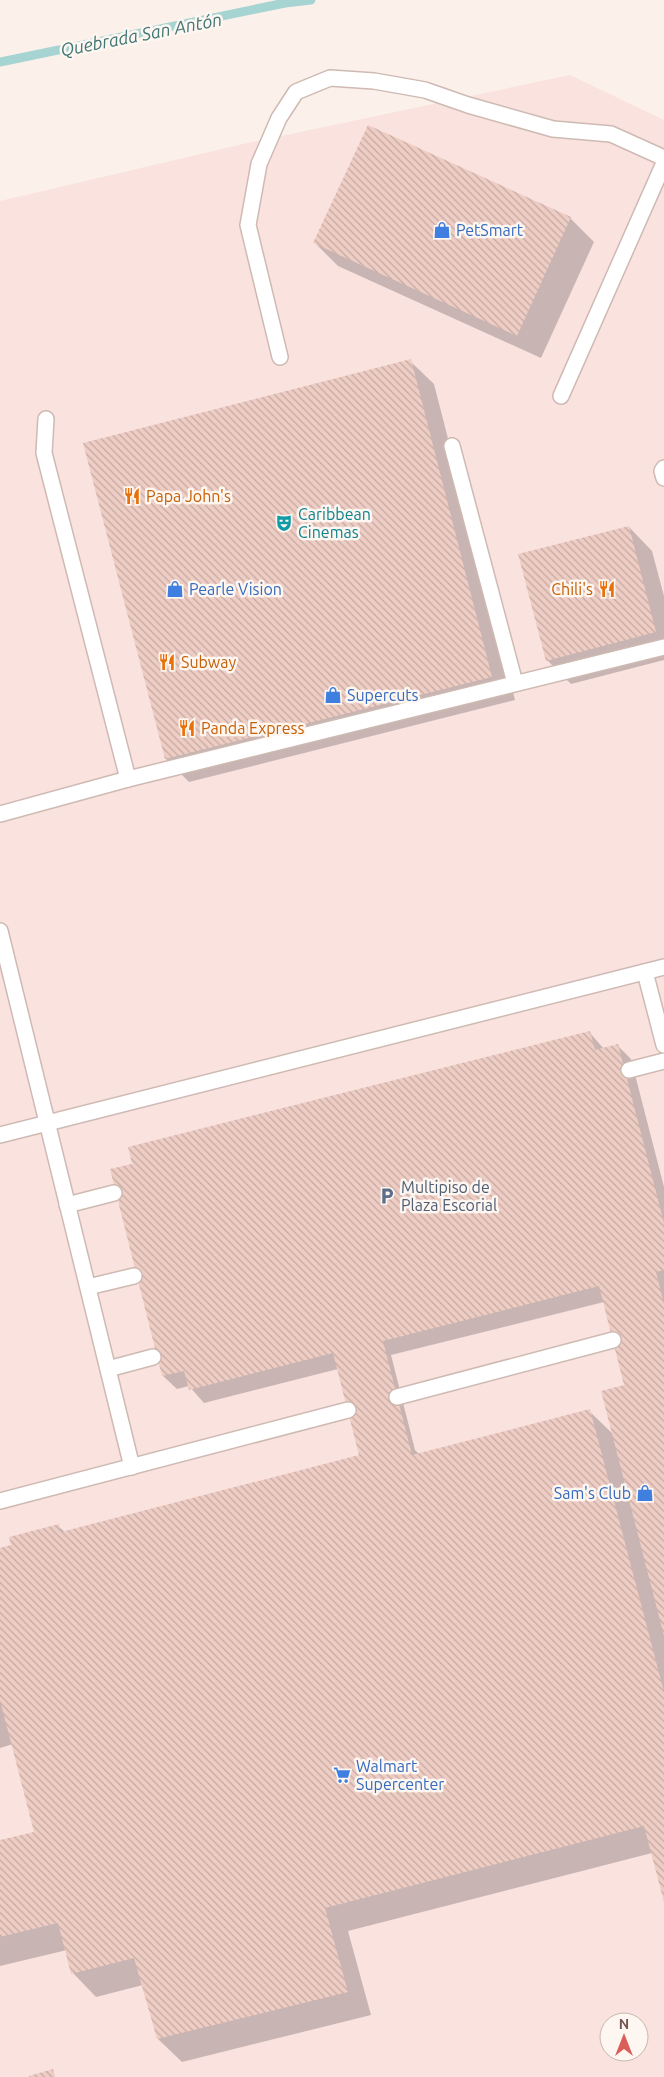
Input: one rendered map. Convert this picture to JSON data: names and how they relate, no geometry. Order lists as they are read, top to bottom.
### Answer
{
  "water": ["Quebrada San Antón"],
  "places": {
    "shop": [
      "PetSmart",
      "Pearle Vision",
      "Supercuts",
      "Sam's Club"
    ],
    "restaurant": [
      "Papa John's",
      "Chili's",
      "Subway",
      "Panda Express"
    ],
    "theatre": ["Caribbean Cinemas"],
    "parking": ["Multipiso de Plaza Escorial"],
    "supermarket": ["Walmart Supercenter"]
  },
  "north": "top"
}
